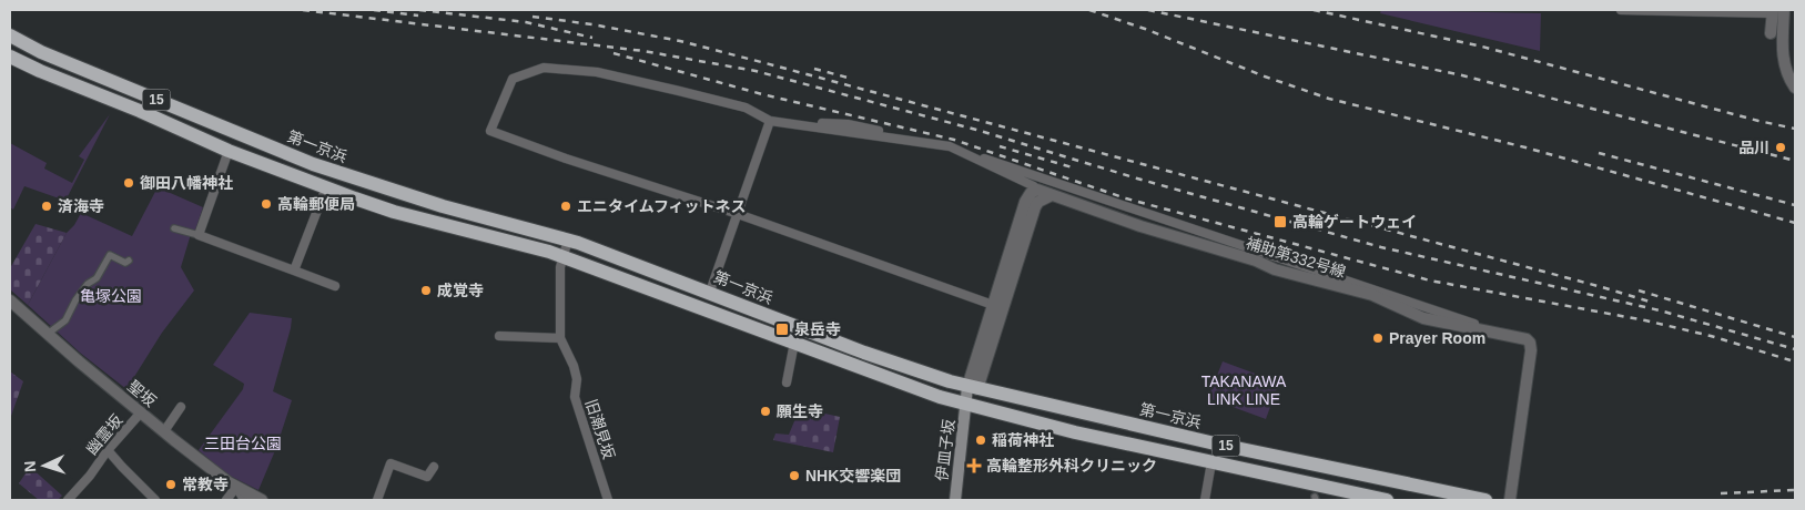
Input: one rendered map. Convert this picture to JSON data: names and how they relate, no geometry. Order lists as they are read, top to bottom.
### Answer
{
  "streets": {
    "highway": ["15", "第一京浜"],
    "main road": ["伊皿子坂"],
    "street": [
      "補助第332号線",
      "聖坂",
      "旧潮見坂",
      "幽霊坂"
    ]
  },
  "crossings": [
    ["15", "伊皿子坂"],
    ["第一京浜", "補助第332号線"],
    ["第一京浜", "伊皿子坂"],
    ["補助第332号線", "伊皿子坂"],
    ["聖坂", "幽霊坂"]
  ],
  "parks": ["亀塚公園", "TAKANAWA LINK LINE", "三田台公園"],
  "places": {
    "other": [
      "品川",
      "御田八幡神社",
      "高輪郵便局",
      "済海寺",
      "エニタイムフィットネス",
      "成覚寺",
      "Prayer Room",
      "願生寺",
      "稲荷神社",
      "NHK交響楽団",
      "常教寺"
    ],
    "transit": ["高輪ゲートウェイ", "泉岳寺"],
    "health": ["高輪整形外科クリニック"]
  },
  "north": "left"
}
